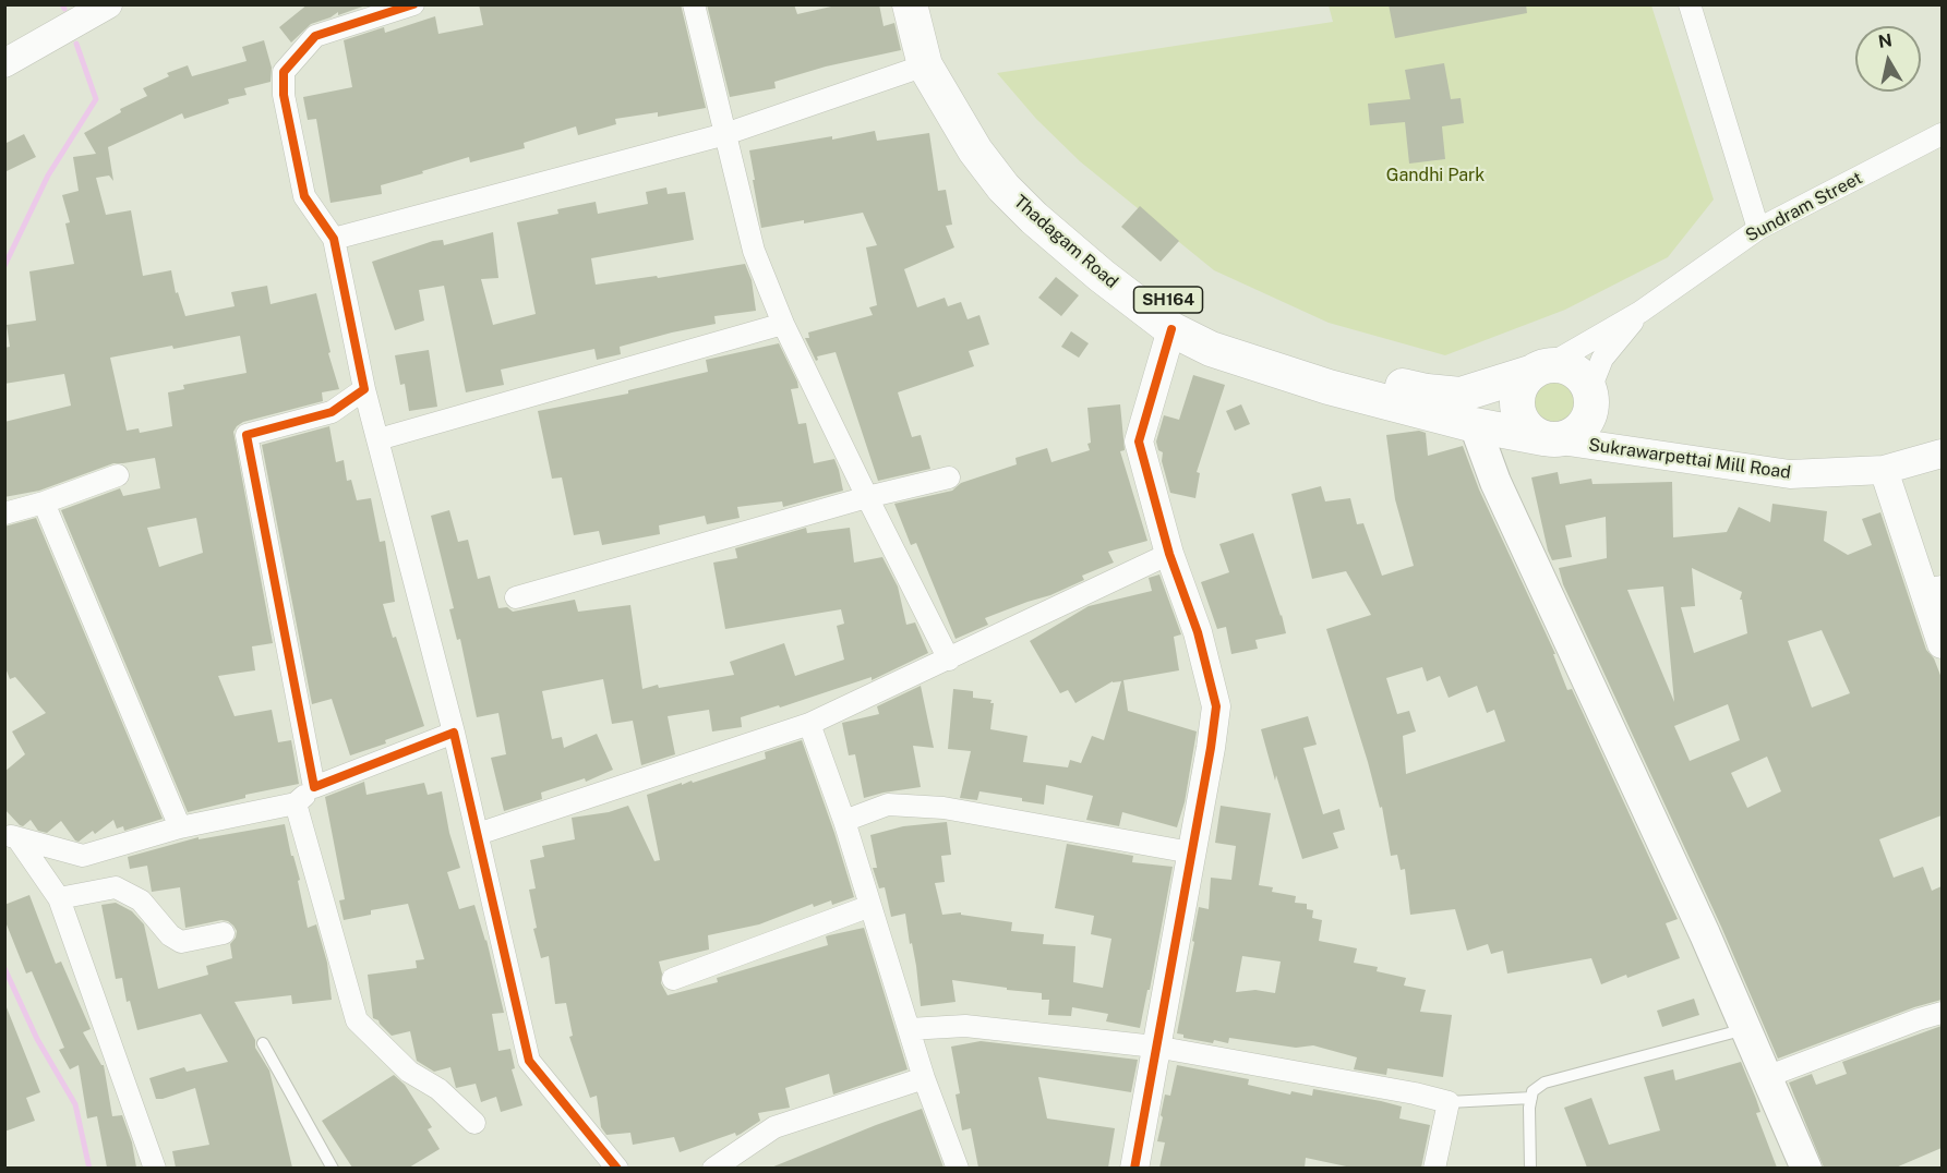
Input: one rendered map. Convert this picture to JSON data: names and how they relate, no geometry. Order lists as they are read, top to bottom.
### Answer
{
  "streets": {
    "main road": ["Thadagam Road", "SH164"],
    "street": ["Sundram Street", "Sukrawarpettai Mill Road"]
  },
  "crossings": [
    ["Sundram Street", "Thadagam Road"],
    ["Sundram Street", "SH164"],
    ["Sundram Street", "Sukrawarpettai Mill Road"],
    ["Thadagam Road", "SH164"],
    ["Thadagam Road", "Sukrawarpettai Mill Road"],
    ["SH164", "Sukrawarpettai Mill Road"]
  ],
  "parks": ["Gandhi Park"],
  "north": "top"
}
